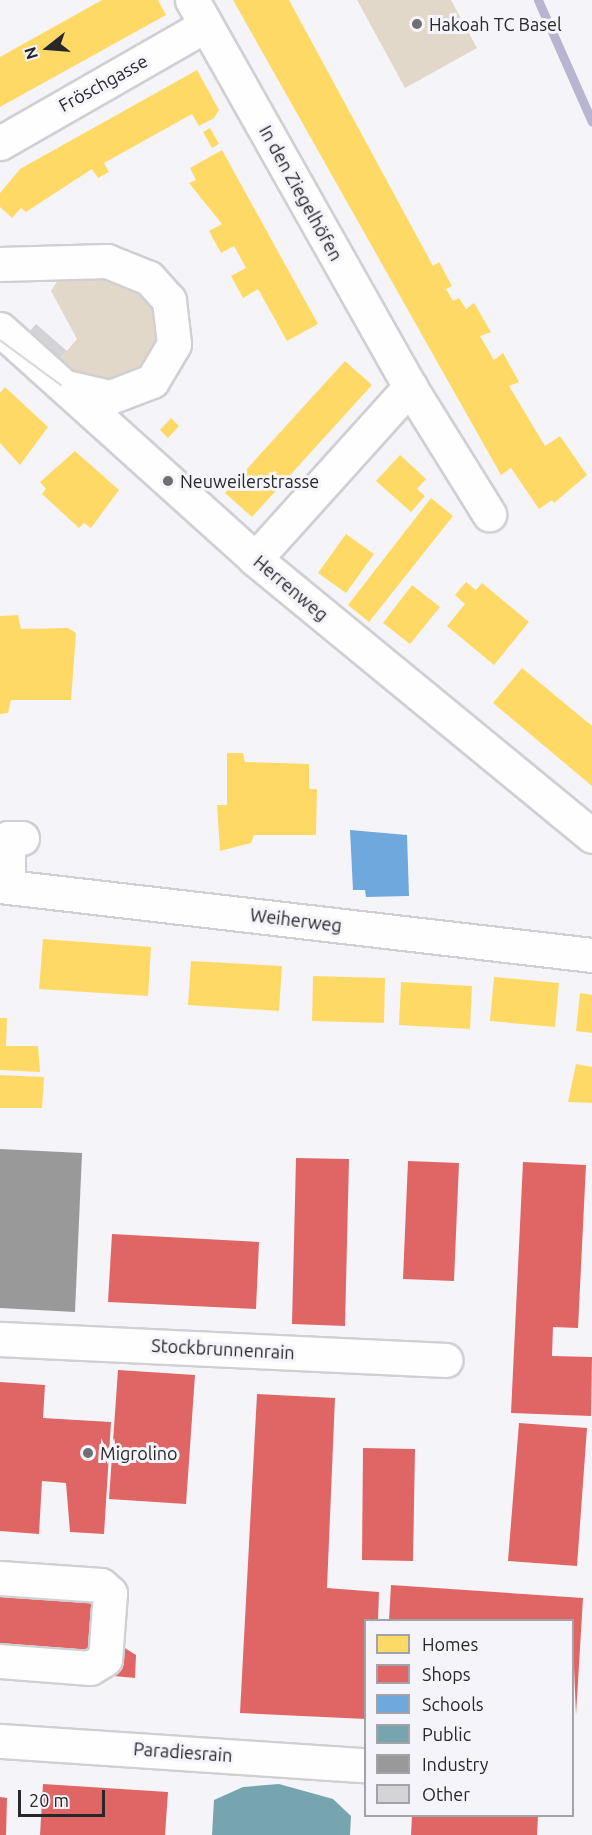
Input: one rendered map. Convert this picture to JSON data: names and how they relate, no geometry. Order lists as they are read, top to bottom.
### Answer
{
  "streets": {
    "street": [
      "Fröschgasse",
      "In den Ziegelhöfen",
      "Herrenweg",
      "Weiherweg",
      "Stockbrunnenrain",
      "Paradiesrain"
    ]
  },
  "crossings": [
    ["Fröschgasse", "In den Ziegelhöfen"]
  ],
  "places": ["Hakoah TC Basel", "Neuweilerstrasse", "Migrolino"],
  "legend": [
    "Homes",
    "Shops",
    "Schools",
    "Public",
    "Industry",
    "Other"
  ],
  "scale_bar": "20 m",
  "north": "left"
}
